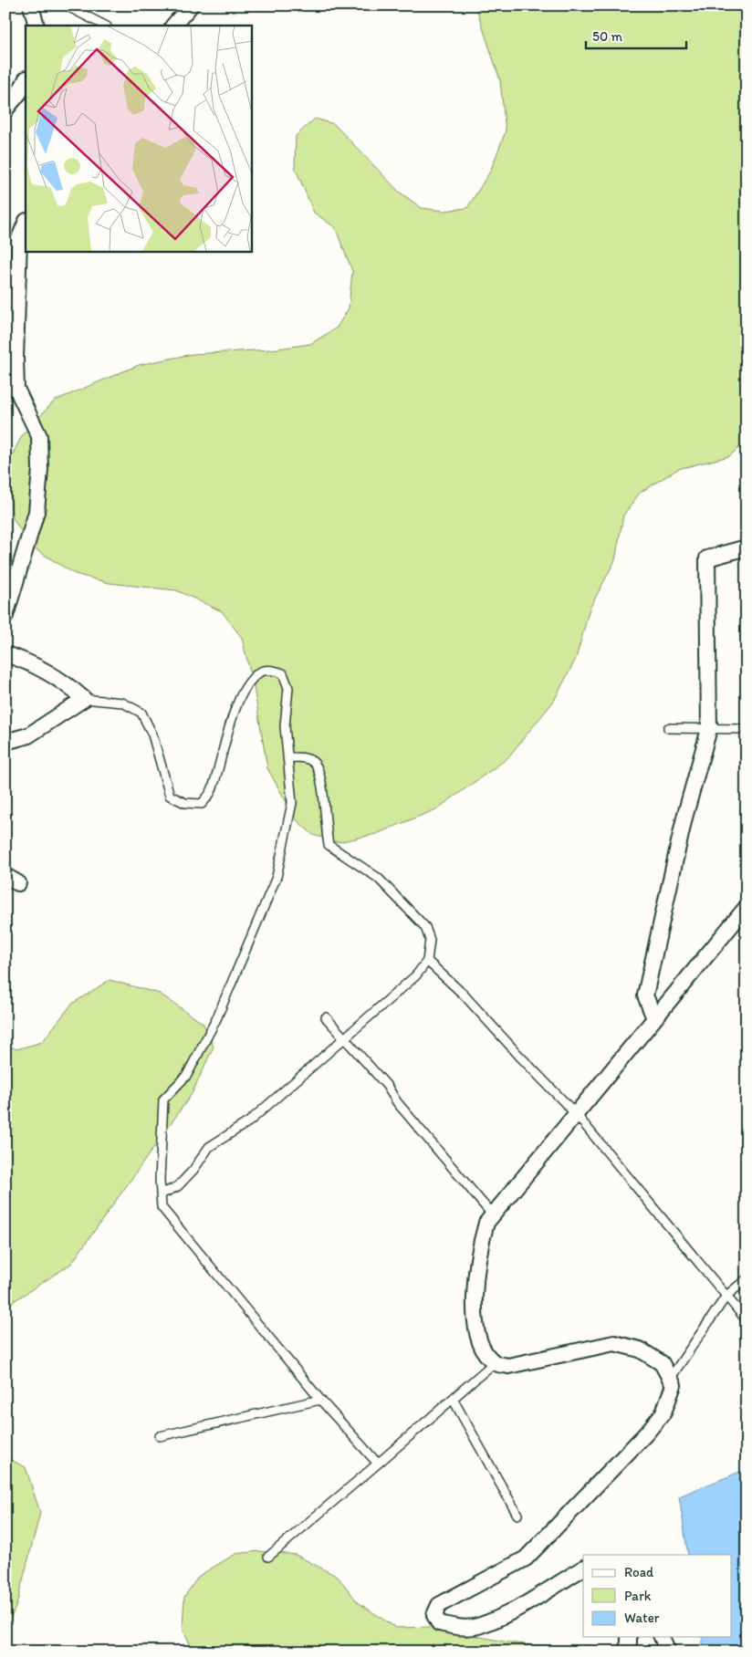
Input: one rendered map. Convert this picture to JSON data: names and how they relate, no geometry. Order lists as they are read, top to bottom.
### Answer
{
  "legend": ["Road", "Park", "Water"],
  "scale_bar": "50 m"
}
